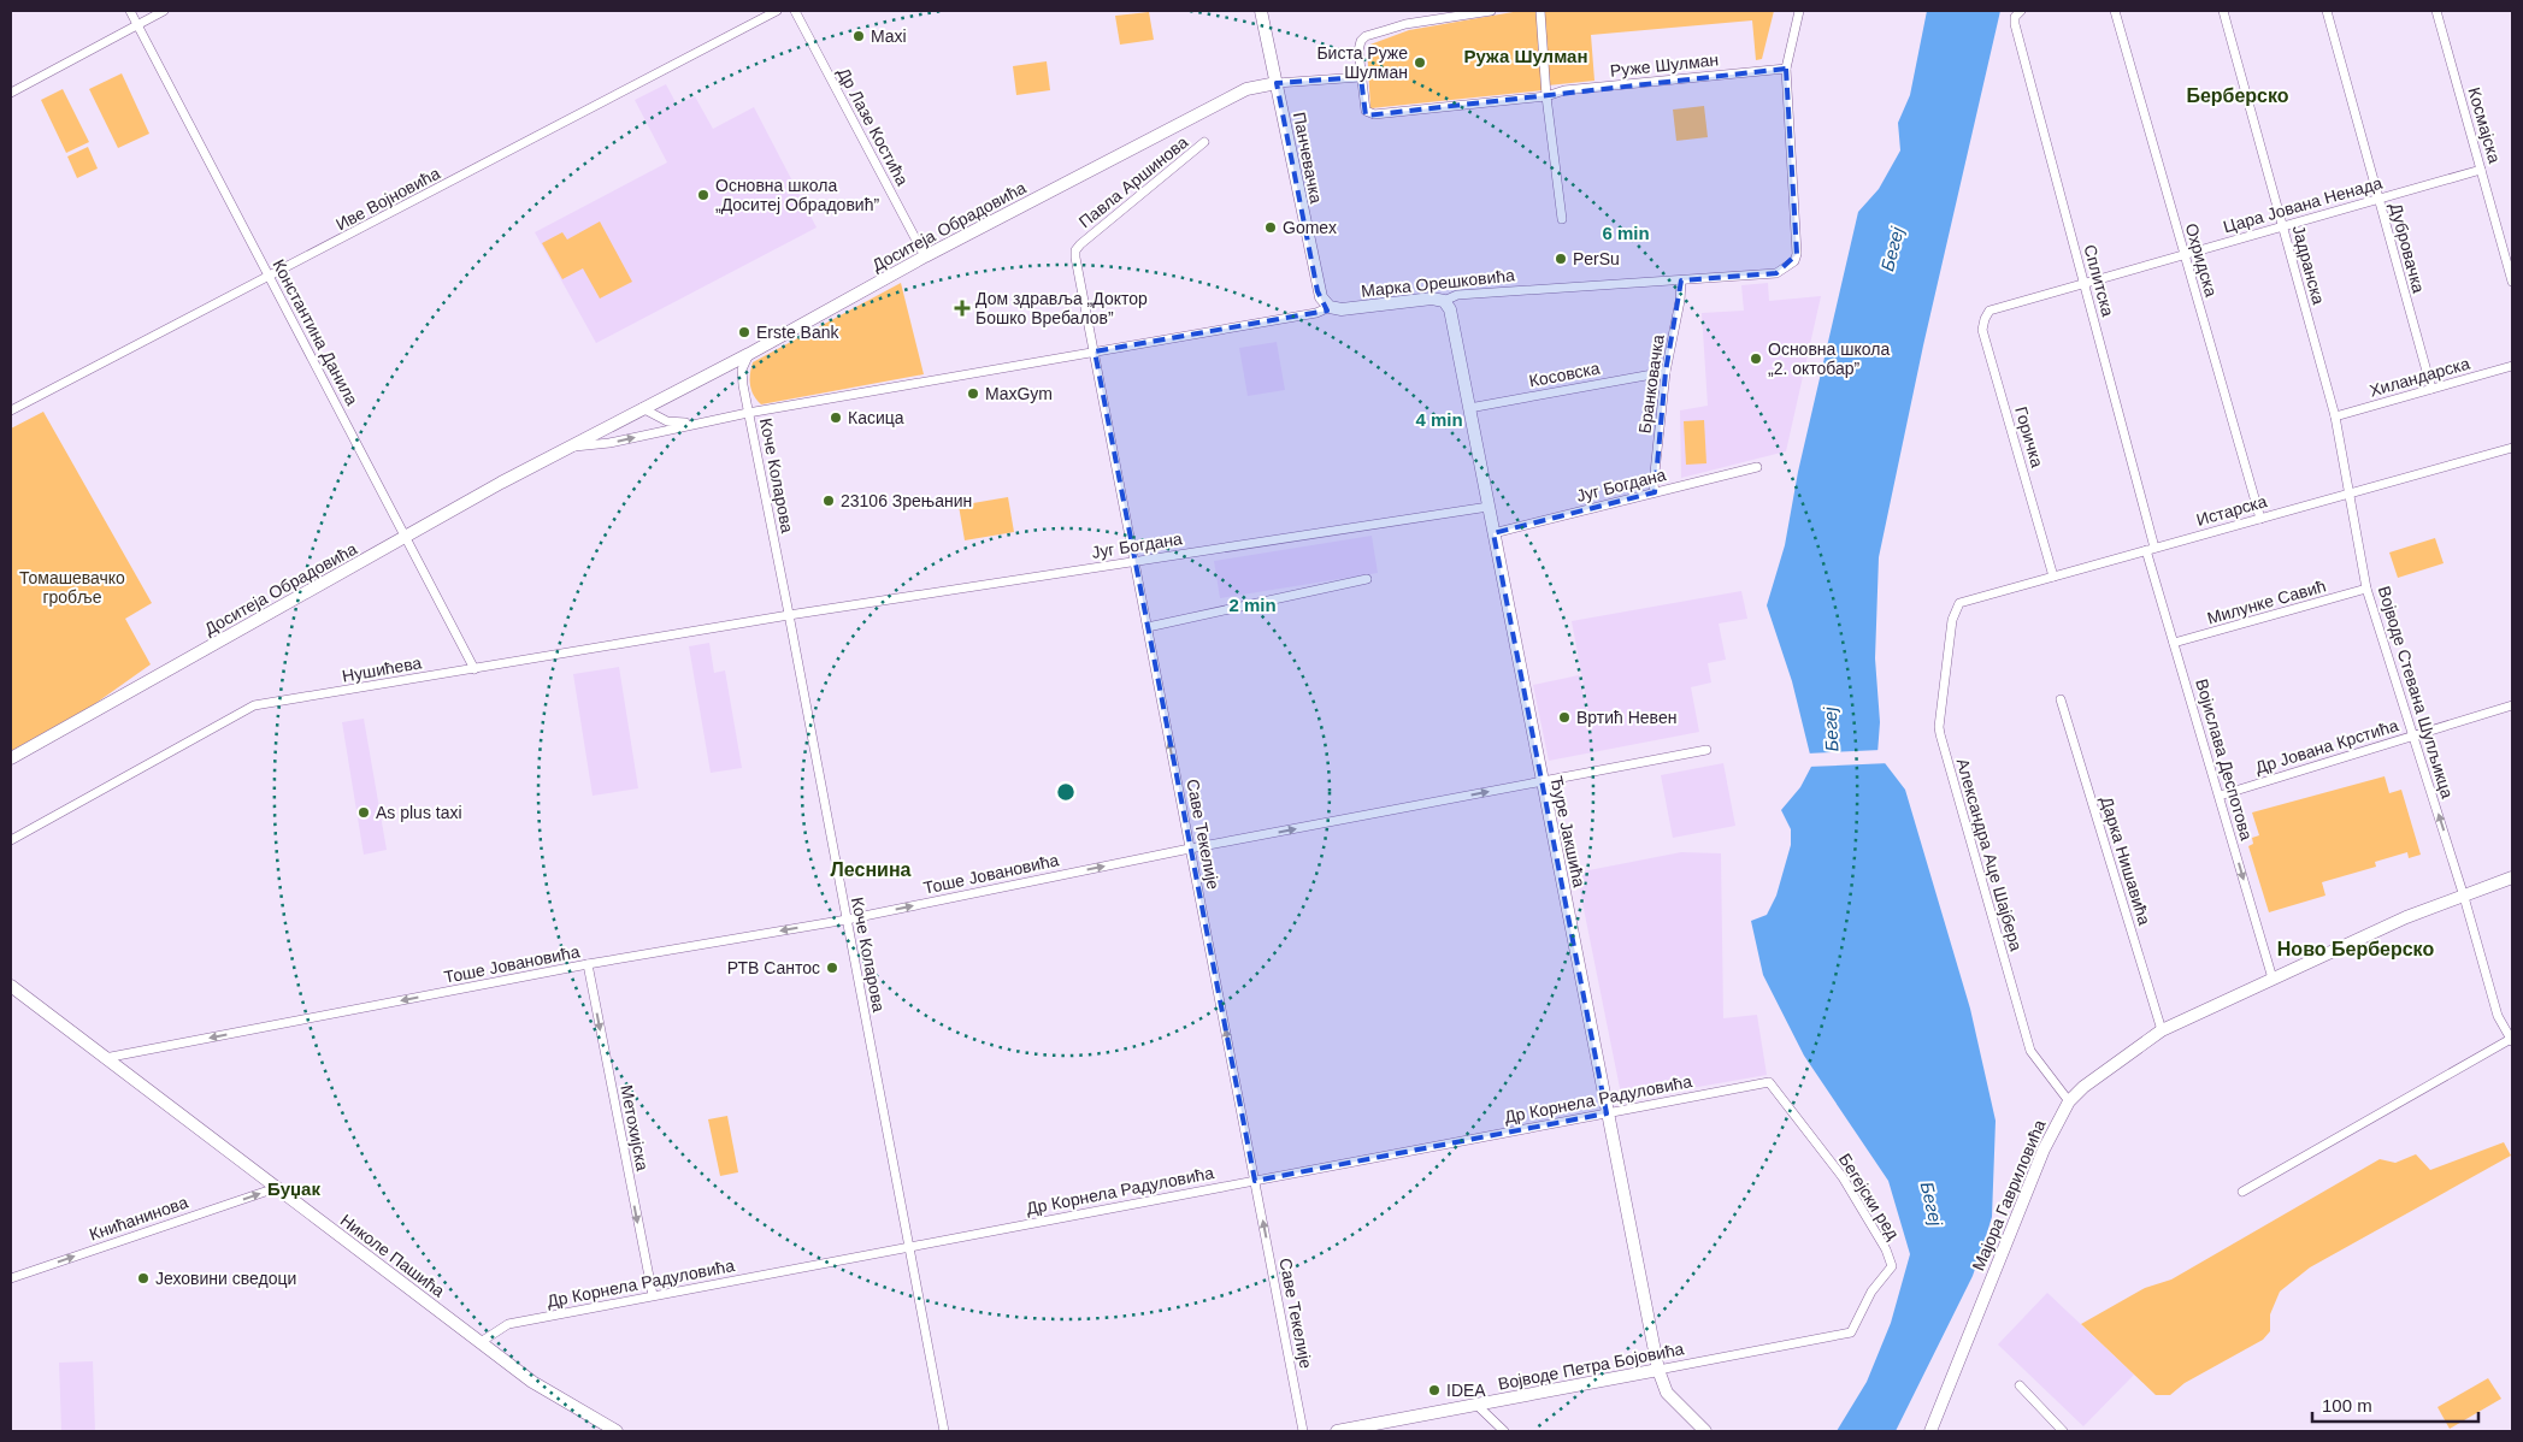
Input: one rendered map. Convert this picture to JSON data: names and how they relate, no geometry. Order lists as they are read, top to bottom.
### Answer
{
  "streets": {
    "street": [
      "Руже Шулман",
      "Космајска",
      "Др Лазе Костића",
      "Панчевачка",
      "Павла Аршинова",
      "Иве Војновића",
      "Цара Јована Ненада",
      "Доситеја Обрадовића",
      "Дубровачка",
      "Охридска",
      "Јадранска",
      "Сплитска",
      "Марка Орешковића",
      "Константина Данила",
      "Косовска",
      "Хиландарска",
      "Бранковачка",
      "Горичка",
      "Коче Коларова",
      "Југ Богдана",
      "Истарска",
      "Милунке Савић",
      "Нушићева",
      "Војводе Стевана Шупљикца",
      "Др Јована Крстића",
      "Војислава Деспотова",
      "Ђуре Јакшића",
      "Саве Текелије",
      "Александра Аце Шајбера",
      "Дарка Нишавића",
      "Тоше Јовановића",
      "Др Корнела Радуловића",
      "Метохијска",
      "Мајора Гавриловића",
      "Бегејски ред",
      "Книћанинова",
      "Николе Пашића",
      "Војводе Петра Бојовића"
    ]
  },
  "crossings": [
    ["Руже Шулман", "Марка Орешковића"],
    ["Космајска", "Цара Јована Ненада"],
    ["Др Лазе Костића", "Доситеја Обрадовића"],
    ["Панчевачка", "Доситеја Обрадовића"],
    ["Панчевачка", "Марка Орешковића"],
    ["Павла Аршинова", "Саве Текелије"],
    ["Иве Војновића", "Константина Данила"],
    ["Цара Јована Ненада", "Дубровачка"],
    ["Цара Јована Ненада", "Охридска"],
    ["Цара Јована Ненада", "Јадранска"],
    ["Цара Јована Ненада", "Сплитска"],
    ["Цара Јована Ненада", "Горичка"],
    ["Доситеја Обрадовића", "Константина Данила"],
    ["Доситеја Обрадовића", "Коче Коларова"],
    ["Дубровачка", "Хиландарска"],
    ["Охридска", "Истарска"],
    ["Јадранска", "Хиландарска"],
    ["Јадранска", "Истарска"],
    ["Јадранска", "Војводе Стевана Шупљикца"],
    ["Сплитска", "Истарска"],
    ["Сплитска", "Војислава Деспотова"],
    ["Марка Орешковића", "Бранковачка"],
    ["Марка Орешковића", "Коче Коларова"],
    ["Марка Орешковића", "Ђуре Јакшића"],
    ["Марка Орешковића", "Саве Текелије"],
    ["Константина Данила", "Нушићева"],
    ["Косовска", "Бранковачка"],
    ["Косовска", "Ђуре Јакшића"],
    ["Бранковачка", "Југ Богдана"],
    ["Горичка", "Истарска"],
    ["Коче Коларова", "Југ Богдана"],
    ["Коче Коларова", "Нушићева"],
    ["Коче Коларова", "Саве Текелије"],
    ["Коче Коларова", "Тоше Јовановића"],
    ["Коче Коларова", "Др Корнела Радуловића"],
    ["Југ Богдана", "Нушићева"],
    ["Југ Богдана", "Ђуре Јакшића"],
    ["Југ Богдана", "Саве Текелије"],
    ["Истарска", "Војводе Стевана Шупљикца"],
    ["Истарска", "Војислава Деспотова"],
    ["Истарска", "Александра Аце Шајбера"],
    ["Милунке Савић", "Војводе Стевана Шупљикца"],
    ["Милунке Савић", "Војислава Деспотова"],
    ["Војводе Стевана Шупљикца", "Др Јована Крстића"],
    ["Војводе Стевана Шупљикца", "Мајора Гавриловића"],
    ["Др Јована Крстића", "Војислава Деспотова"],
    ["Војислава Деспотова", "Мајора Гавриловића"],
    ["Ђуре Јакшића", "Тоше Јовановића"],
    ["Ђуре Јакшића", "Др Корнела Радуловића"],
    ["Ђуре Јакшића", "Војводе Петра Бојовића"],
    ["Саве Текелије", "Тоше Јовановића"],
    ["Саве Текелије", "Др Корнела Радуловића"],
    ["Александра Аце Шајбера", "Мајора Гавриловића"],
    ["Дарка Нишавића", "Мајора Гавриловића"],
    ["Тоше Јовановића", "Метохијска"],
    ["Тоше Јовановића", "Николе Пашића"],
    ["Др Корнела Радуловића", "Метохијска"],
    ["Др Корнела Радуловића", "Бегејски ред"],
    ["Др Корнела Радуловића", "Николе Пашића"],
    ["Бегејски ред", "Војводе Петра Бојовића"],
    ["Книћанинова", "Николе Пашића"]
  ],
  "one_way": [
    "Војислава Деспотова",
    "Саве Текелије",
    "Метохијска",
    "Книћанинова"
  ],
  "districts": [
    "Ружа Шулман",
    "Берберско",
    "Леснина",
    "Ново Берберско",
    "Буџак"
  ],
  "water": ["Бегеј"],
  "parks": ["Томашевачко гробље"],
  "places": {
    "other": [
      "Maxi",
      "Биста Руже Шулман",
      "Основна школа „Доситеј Обрадовић”",
      "Gomex",
      "PerSu",
      "Erste Bank",
      "Основна школа „2. октобар”",
      "MaxGym",
      "Касица",
      "23106 Зрењанин",
      "Вртић Невен",
      "As plus taxi",
      "РТВ Сантос",
      "Јеховини сведоци",
      "IDEA"
    ],
    "health": ["Дом здравља „Доктор Бошко Вребалов”"]
  },
  "scale_bar": "100 m",
  "rings": ["6 min", "4 min", "2 min"]
}
